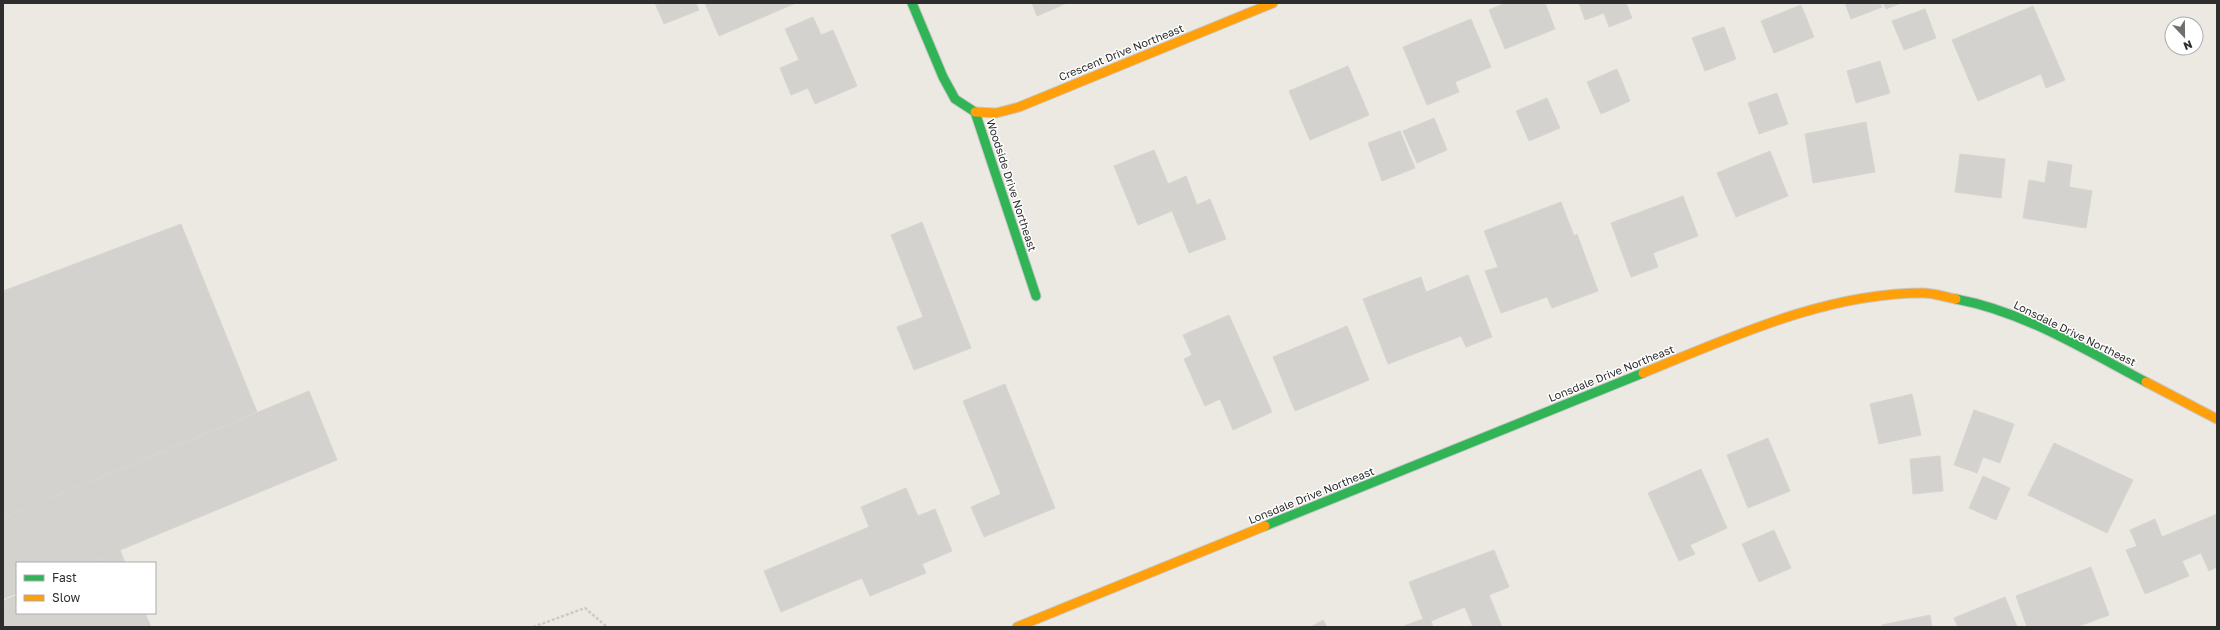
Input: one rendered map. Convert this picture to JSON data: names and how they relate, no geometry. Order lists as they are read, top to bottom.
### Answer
{
  "streets": {
    "street": ["Crescent Drive Northeast", "Woodside Drive Northeast", "Lonsdale Drive Northeast"]
  },
  "crossings": [
    ["Crescent Drive Northeast", "Woodside Drive Northeast"]
  ],
  "legend": ["Fast", "Slow"],
  "north": "bottom"
}
